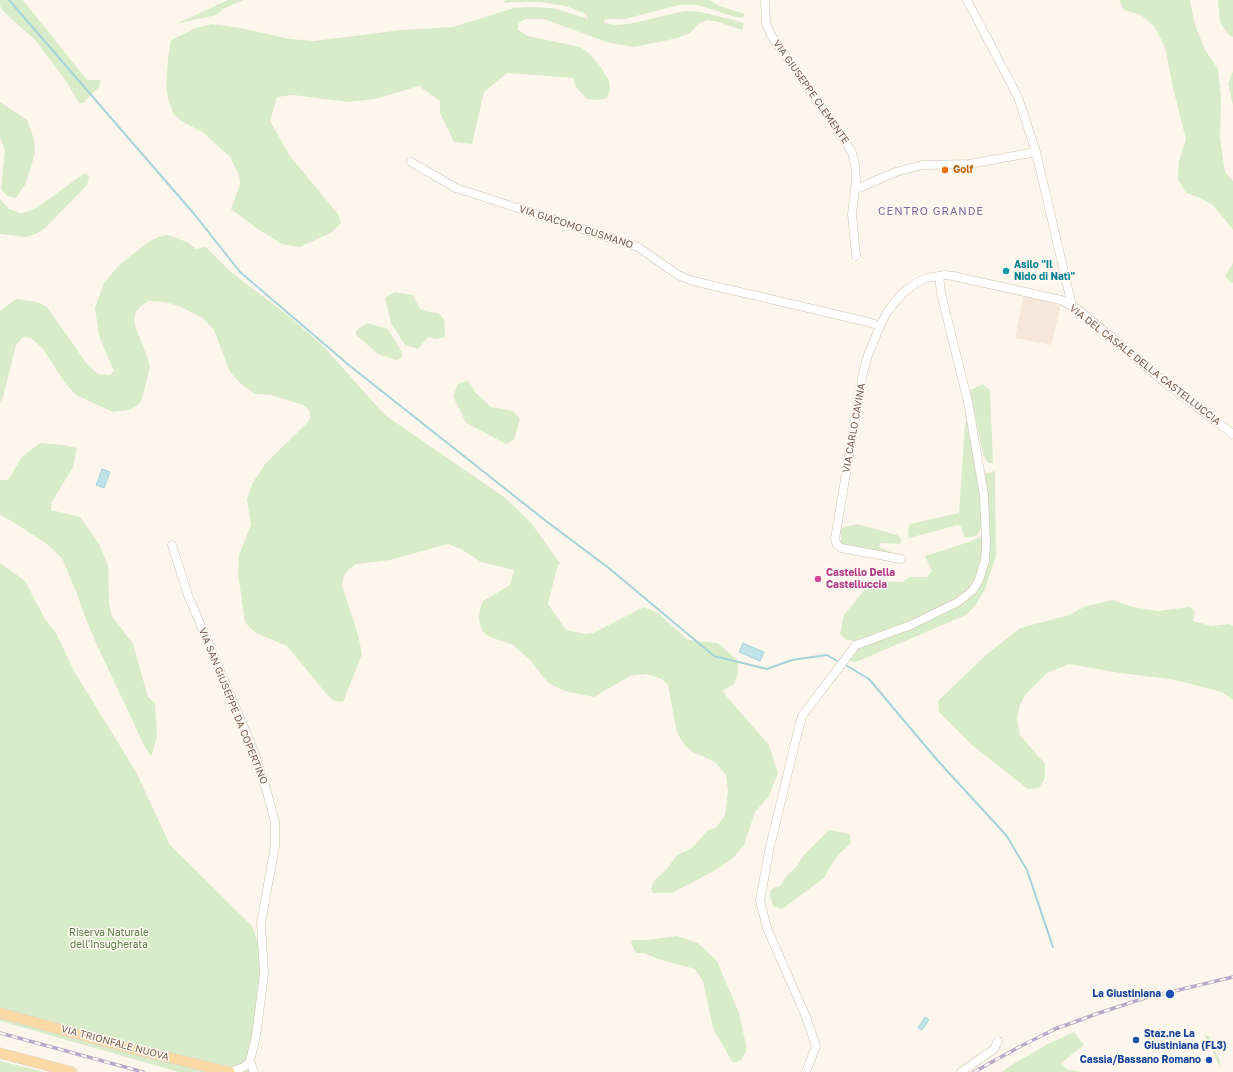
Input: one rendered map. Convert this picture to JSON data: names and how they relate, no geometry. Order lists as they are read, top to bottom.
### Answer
{
  "streets": {
    "main road": ["VIA TRIONFALE NUOVA"],
    "street": [
      "VIA GIUSEPPE CLEMENTE",
      "VIA GIACOMO CUSMANO",
      "VIA DEL CASALE DELLA CASTELLUCCIA",
      "VIA CARLO CAVINA",
      "VIA SAN GIUSEPPE DA COPERTINO"
    ]
  },
  "crossings": [
    ["VIA GIACOMO CUSMANO", "VIA CARLO CAVINA"],
    ["VIA DEL CASALE DELLA CASTELLUCCIA", "VIA CARLO CAVINA"]
  ],
  "districts": ["CENTRO GRANDE"],
  "parks": ["Riserva Naturale dell'Insugherata"],
  "places": [
    "Golf",
    "Asilo \"Il Nido di Natì\"",
    "Castello Della Castelluccia",
    "La Giustiniana",
    "Staz.ne La Giustiniana (FL3)",
    "Cassia/Bassano Romano"
  ]
}
